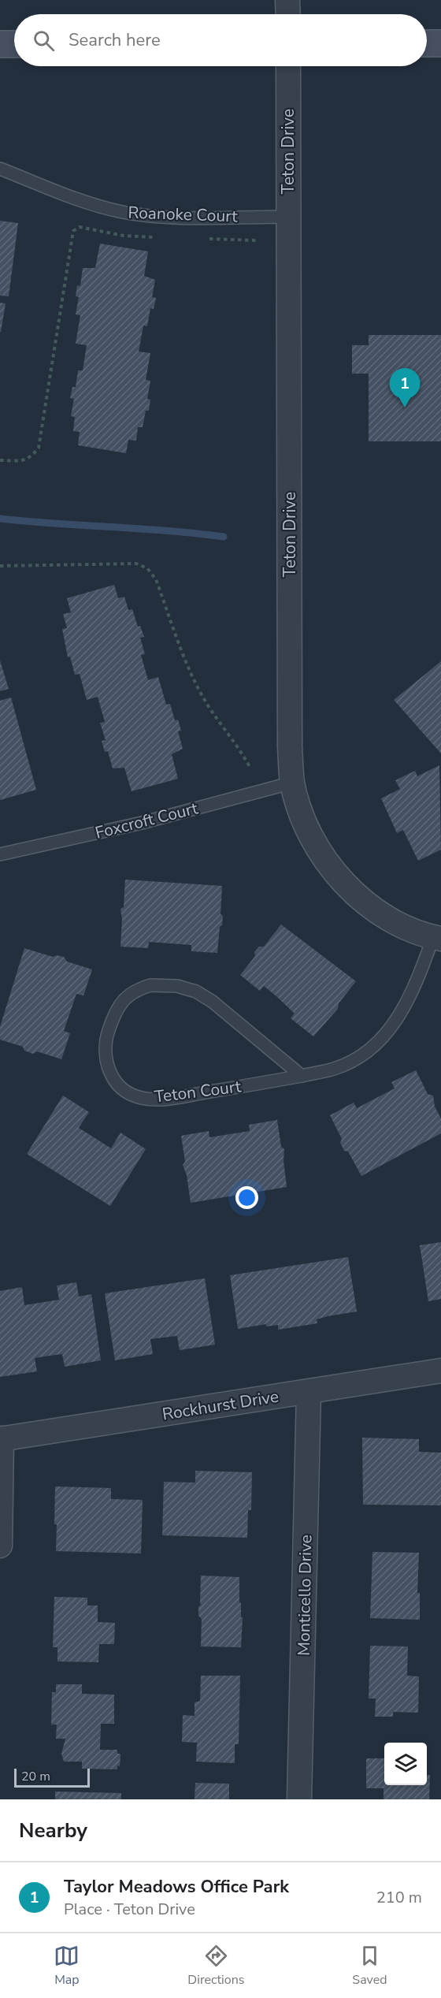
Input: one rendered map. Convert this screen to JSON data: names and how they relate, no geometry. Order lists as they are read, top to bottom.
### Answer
{
  "streets": {
    "street": ["Teton Drive", "Rockhurst Drive", "Monticello Drive"],
    "lane": ["Roanoke Court", "Foxcroft Court", "Teton Court"]
  },
  "crossings": [
    ["Teton Drive", "Roanoke Court"],
    ["Teton Drive", "Foxcroft Court"],
    ["Teton Drive", "Teton Court"],
    ["Rockhurst Drive", "Monticello Drive"]
  ],
  "scale_bar": "20 m",
  "page": {
    "search": "Search here",
    "pins": "1",
    "scale": "20 m",
    "heading": "Nearby",
    "list": [
      {
        "mark": "1",
        "name": "Taylor Meadows Office Park",
        "note": "Place · Teton Drive",
        "value": "210 m"
      }
    ],
    "nav": ["Map", "Directions", "Saved"]
  }
}
